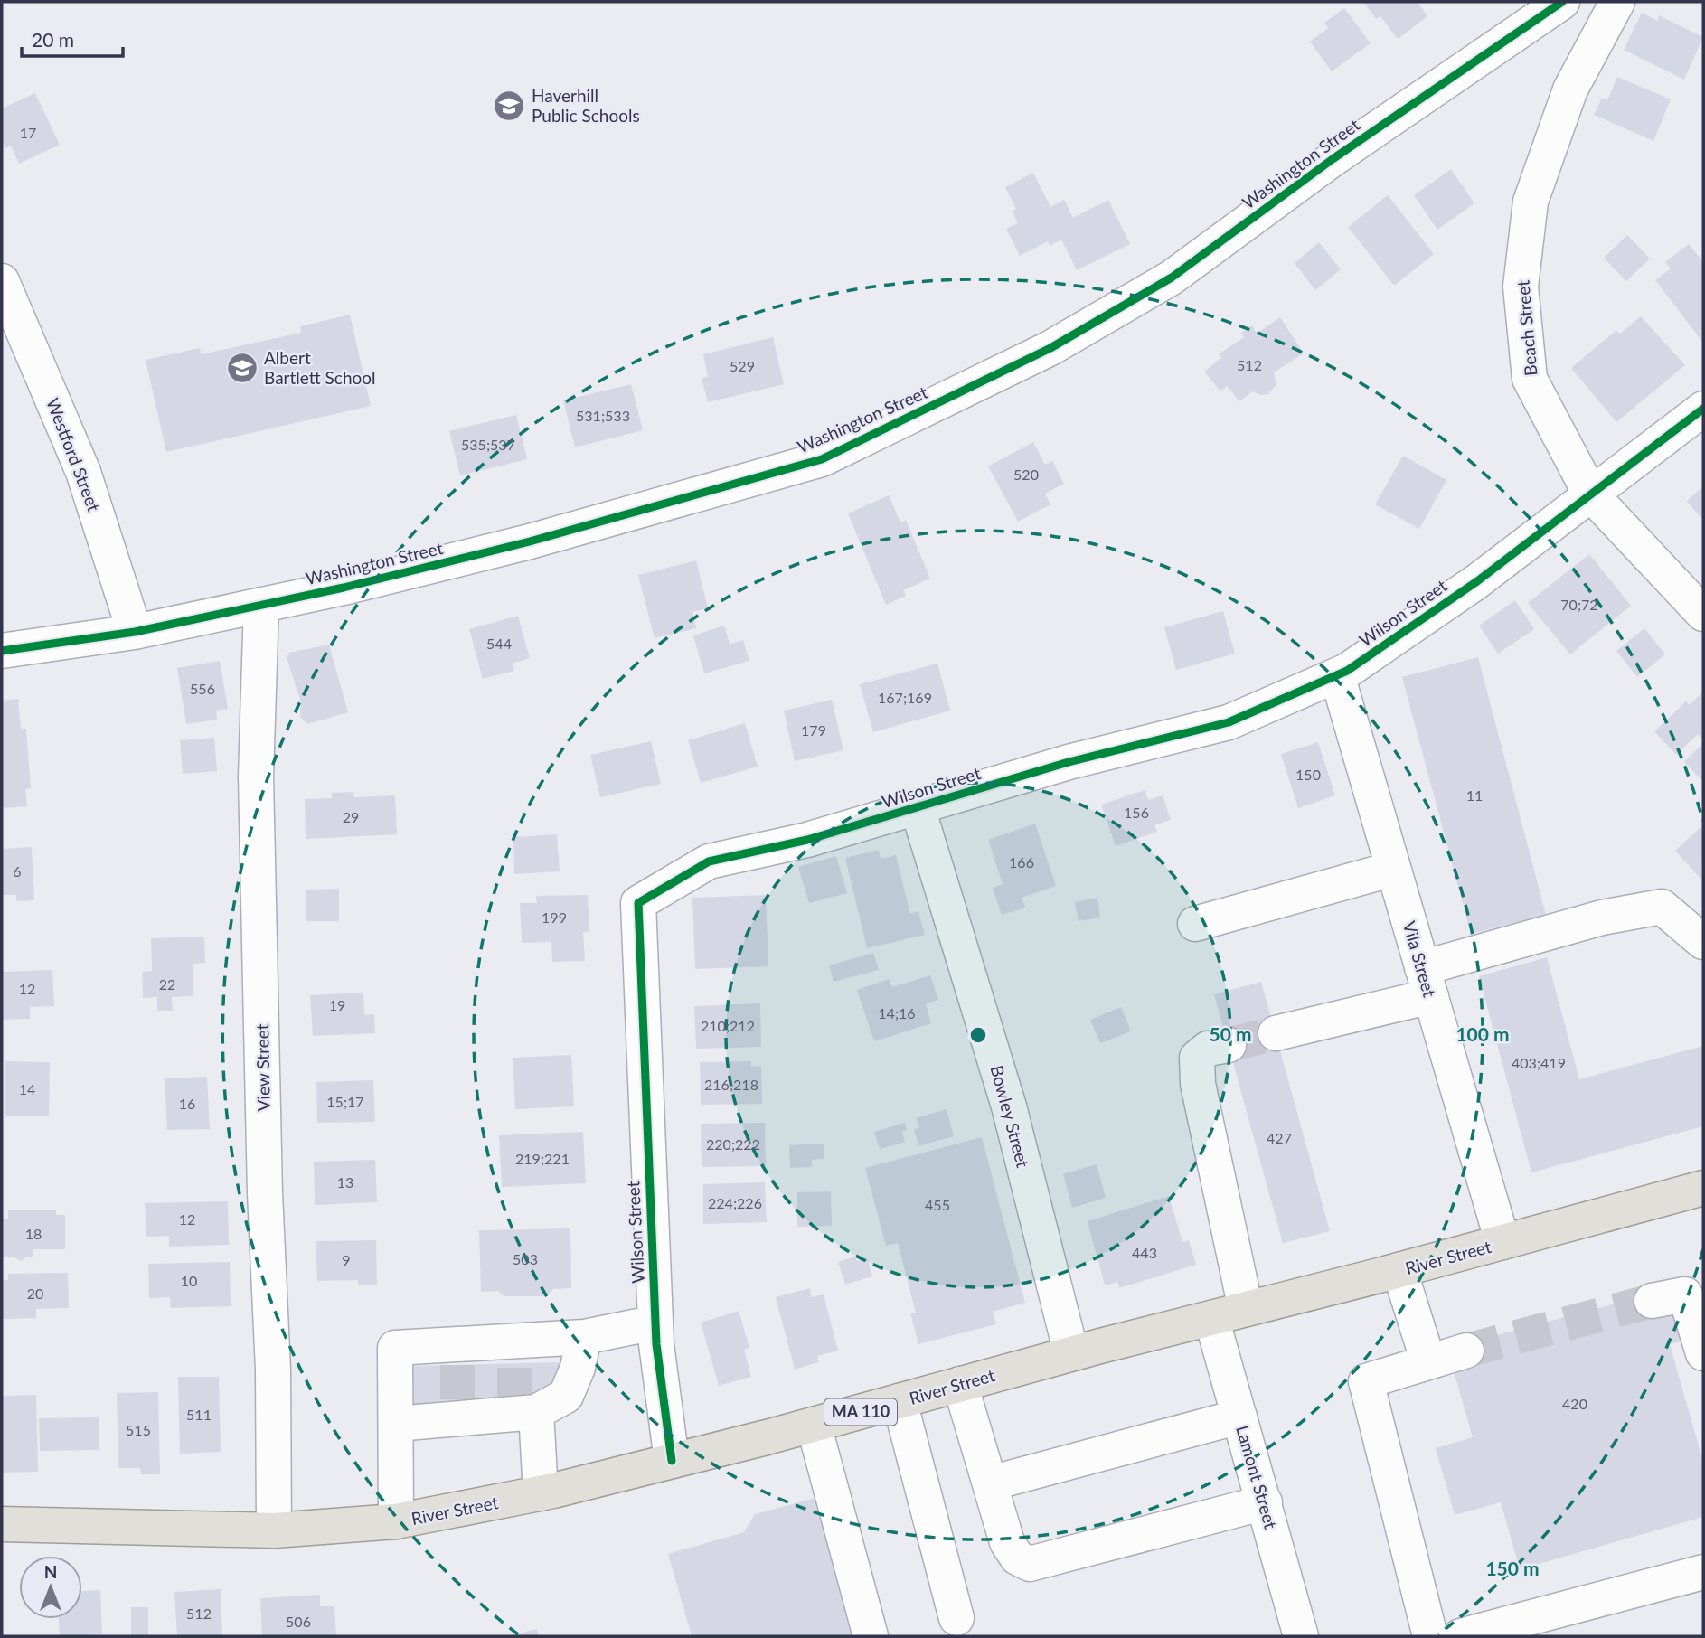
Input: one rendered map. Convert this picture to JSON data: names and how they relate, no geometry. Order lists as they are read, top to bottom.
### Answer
{
  "streets": {
    "main road": ["River Street", "MA 110"],
    "street": [
      "Washington Street",
      "Beach Street",
      "Westford Street",
      "Wilson Street",
      "Vila Street",
      "View Street",
      "Bowley Street",
      "Lamont Street"
    ]
  },
  "crossings": [
    ["Washington Street", "Westford Street"],
    ["Washington Street", "View Street"],
    ["Beach Street", "Wilson Street"],
    ["Wilson Street", "Vila Street"],
    ["Wilson Street", "Bowley Street"],
    ["Wilson Street", "River Street"],
    ["Vila Street", "River Street"],
    ["View Street", "River Street"],
    ["Bowley Street", "River Street"],
    ["River Street", "Lamont Street"]
  ],
  "places": {
    "school or university": ["Haverhill Public Schools", "Albert Bartlett School"]
  },
  "house_numbers": [
    "17",
    "512",
    "529",
    "531;533",
    "535;537",
    "520",
    "70;72",
    "544",
    "556",
    "167;169",
    "179",
    "150",
    "11",
    "156",
    "29",
    "166",
    "6",
    "199",
    "22",
    "12",
    "19",
    "14;16",
    "210;212",
    "403;419",
    "216;218",
    "14",
    "15;17",
    "16",
    "427",
    "220;222",
    "219;221",
    "13",
    "224;226",
    "455",
    "12",
    "18",
    "443",
    "503",
    "9",
    "10",
    "20",
    "420",
    "511",
    "515",
    "512",
    "506"
  ],
  "scale_bar": "20 m",
  "north": "top",
  "rings": ["50 m", "100 m", "150 m"]
}
